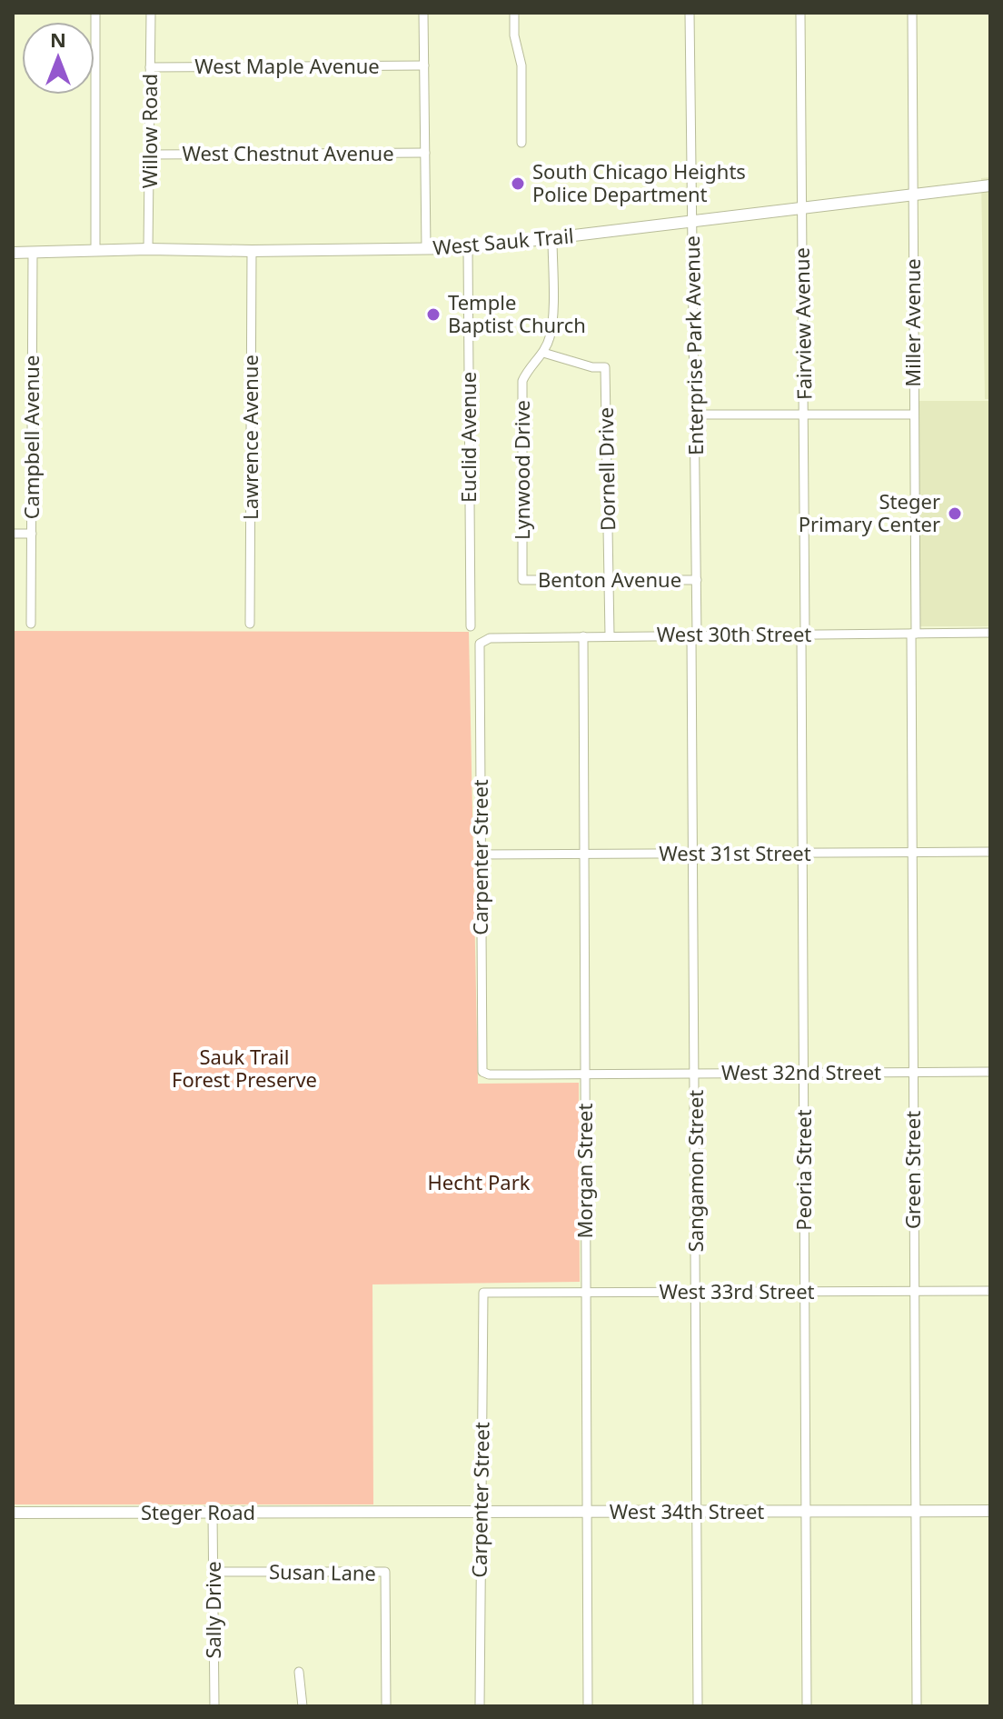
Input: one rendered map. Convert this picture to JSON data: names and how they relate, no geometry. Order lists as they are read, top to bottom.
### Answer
{
  "streets": {
    "main road": ["West Sauk Trail", "West 34th Street", "Steger Road"],
    "street": [
      "West Maple Avenue",
      "Willow Road",
      "West Chestnut Avenue",
      "Miller Avenue",
      "Fairview Avenue",
      "Enterprise Park Avenue",
      "Campbell Avenue",
      "Lawrence Avenue",
      "Euclid Avenue",
      "Dornell Drive",
      "Lynwood Drive",
      "Benton Avenue",
      "West 30th Street",
      "West 31st Street",
      "Carpenter Street",
      "West 32nd Street",
      "Peoria Street",
      "Green Street",
      "Morgan Street",
      "Sangamon Street",
      "West 33rd Street",
      "Susan Lane",
      "Sally Drive"
    ]
  },
  "crossings": [
    ["West Maple Avenue", "Willow Road"],
    ["Willow Road", "West Chestnut Avenue"],
    ["Willow Road", "West Sauk Trail"],
    ["West Sauk Trail", "Miller Avenue"],
    ["West Sauk Trail", "Fairview Avenue"],
    ["West Sauk Trail", "Enterprise Park Avenue"],
    ["West Sauk Trail", "Campbell Avenue"],
    ["West Sauk Trail", "Lawrence Avenue"],
    ["West Sauk Trail", "Euclid Avenue"],
    ["West Sauk Trail", "Lynwood Drive"],
    ["Miller Avenue", "West 30th Street"],
    ["Miller Avenue", "Green Street"],
    ["Fairview Avenue", "West 30th Street"],
    ["Fairview Avenue", "Peoria Street"],
    ["Enterprise Park Avenue", "Benton Avenue"],
    ["Enterprise Park Avenue", "West 30th Street"],
    ["Enterprise Park Avenue", "Sangamon Street"],
    ["Dornell Drive", "Lynwood Drive"],
    ["Dornell Drive", "Benton Avenue"],
    ["Dornell Drive", "West 30th Street"],
    ["Lynwood Drive", "Benton Avenue"],
    ["West 30th Street", "Carpenter Street"],
    ["West 30th Street", "Peoria Street"],
    ["West 30th Street", "Green Street"],
    ["West 30th Street", "Morgan Street"],
    ["West 30th Street", "Sangamon Street"],
    ["West 31st Street", "Carpenter Street"],
    ["West 31st Street", "Peoria Street"],
    ["West 31st Street", "Green Street"],
    ["West 31st Street", "Morgan Street"],
    ["West 31st Street", "Sangamon Street"],
    ["Carpenter Street", "West 32nd Street"],
    ["Carpenter Street", "West 33rd Street"],
    ["Carpenter Street", "West 34th Street"],
    ["West 32nd Street", "Peoria Street"],
    ["West 32nd Street", "Green Street"],
    ["West 32nd Street", "Morgan Street"],
    ["West 32nd Street", "Sangamon Street"],
    ["Peoria Street", "West 33rd Street"],
    ["Peoria Street", "West 34th Street"],
    ["Green Street", "West 33rd Street"],
    ["Green Street", "West 34th Street"],
    ["Morgan Street", "West 33rd Street"],
    ["Morgan Street", "West 34th Street"],
    ["Sangamon Street", "West 33rd Street"],
    ["Sangamon Street", "West 34th Street"],
    ["West 34th Street", "Steger Road"],
    ["Steger Road", "Sally Drive"],
    ["Susan Lane", "Sally Drive"]
  ],
  "parks": ["Sauk Trail Forest Preserve", "Hecht Park"],
  "places": ["South Chicago Heights Police Department", "Temple Baptist Church", "Steger Primary Center"],
  "north": "top"
}
